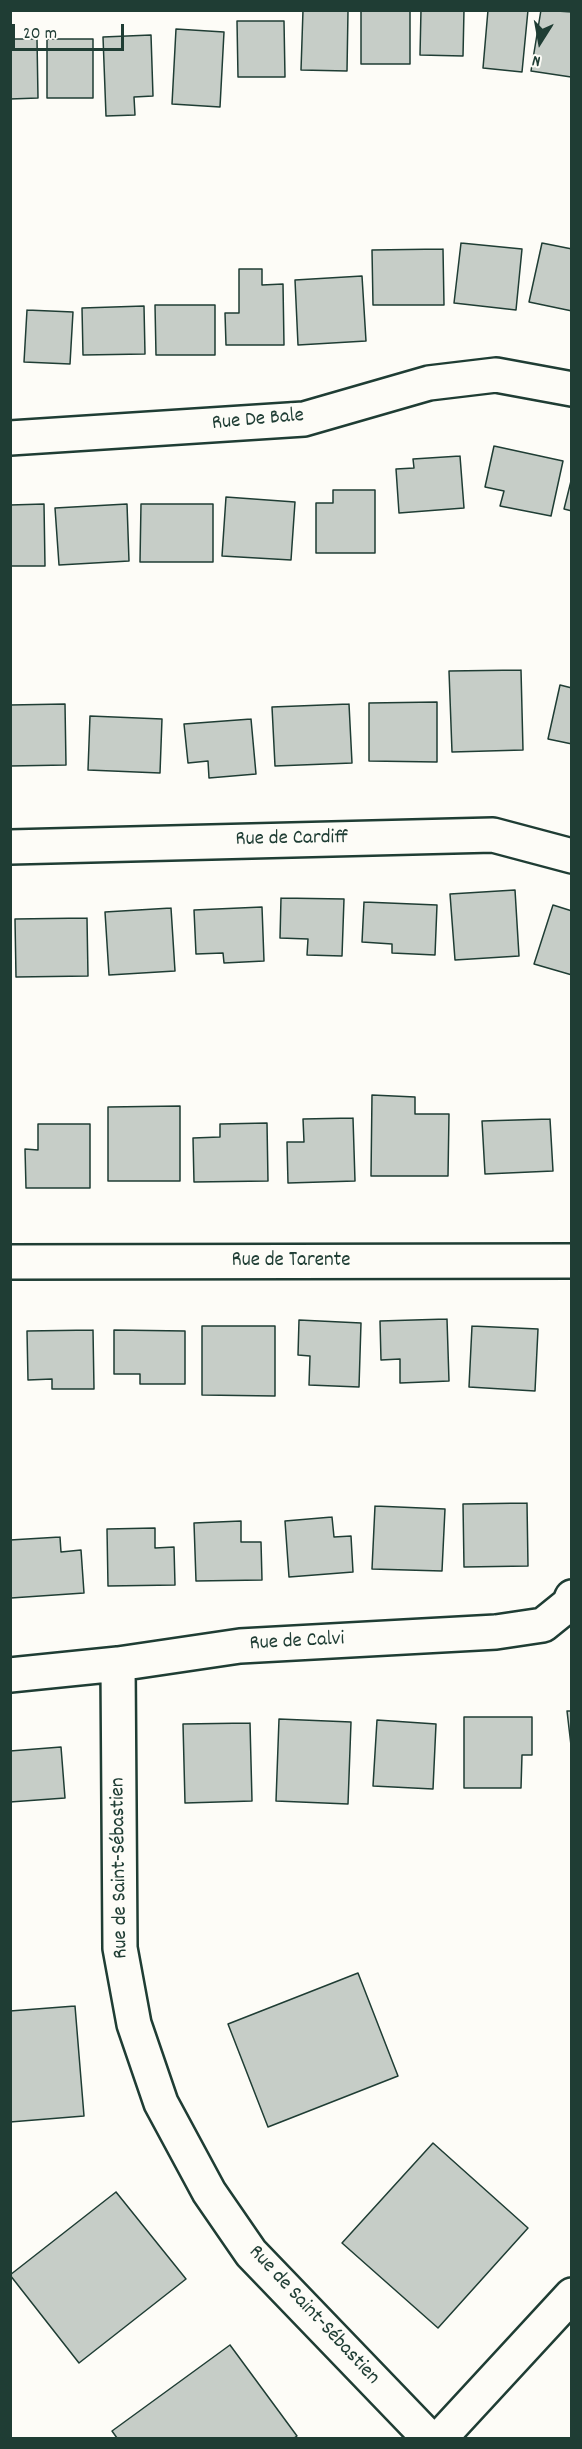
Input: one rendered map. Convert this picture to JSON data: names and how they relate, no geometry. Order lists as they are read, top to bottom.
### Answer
{
  "streets": {
    "street": [
      "Rue De Bale",
      "Rue de Cardiff",
      "Rue de Tarente",
      "Rue de Calvi",
      "Rue de Saint-Sébastien"
    ]
  },
  "crossings": [
    ["Rue de Calvi", "Rue de Saint-Sébastien"]
  ],
  "scale_bar": "20 m",
  "north": "bottom"
}
